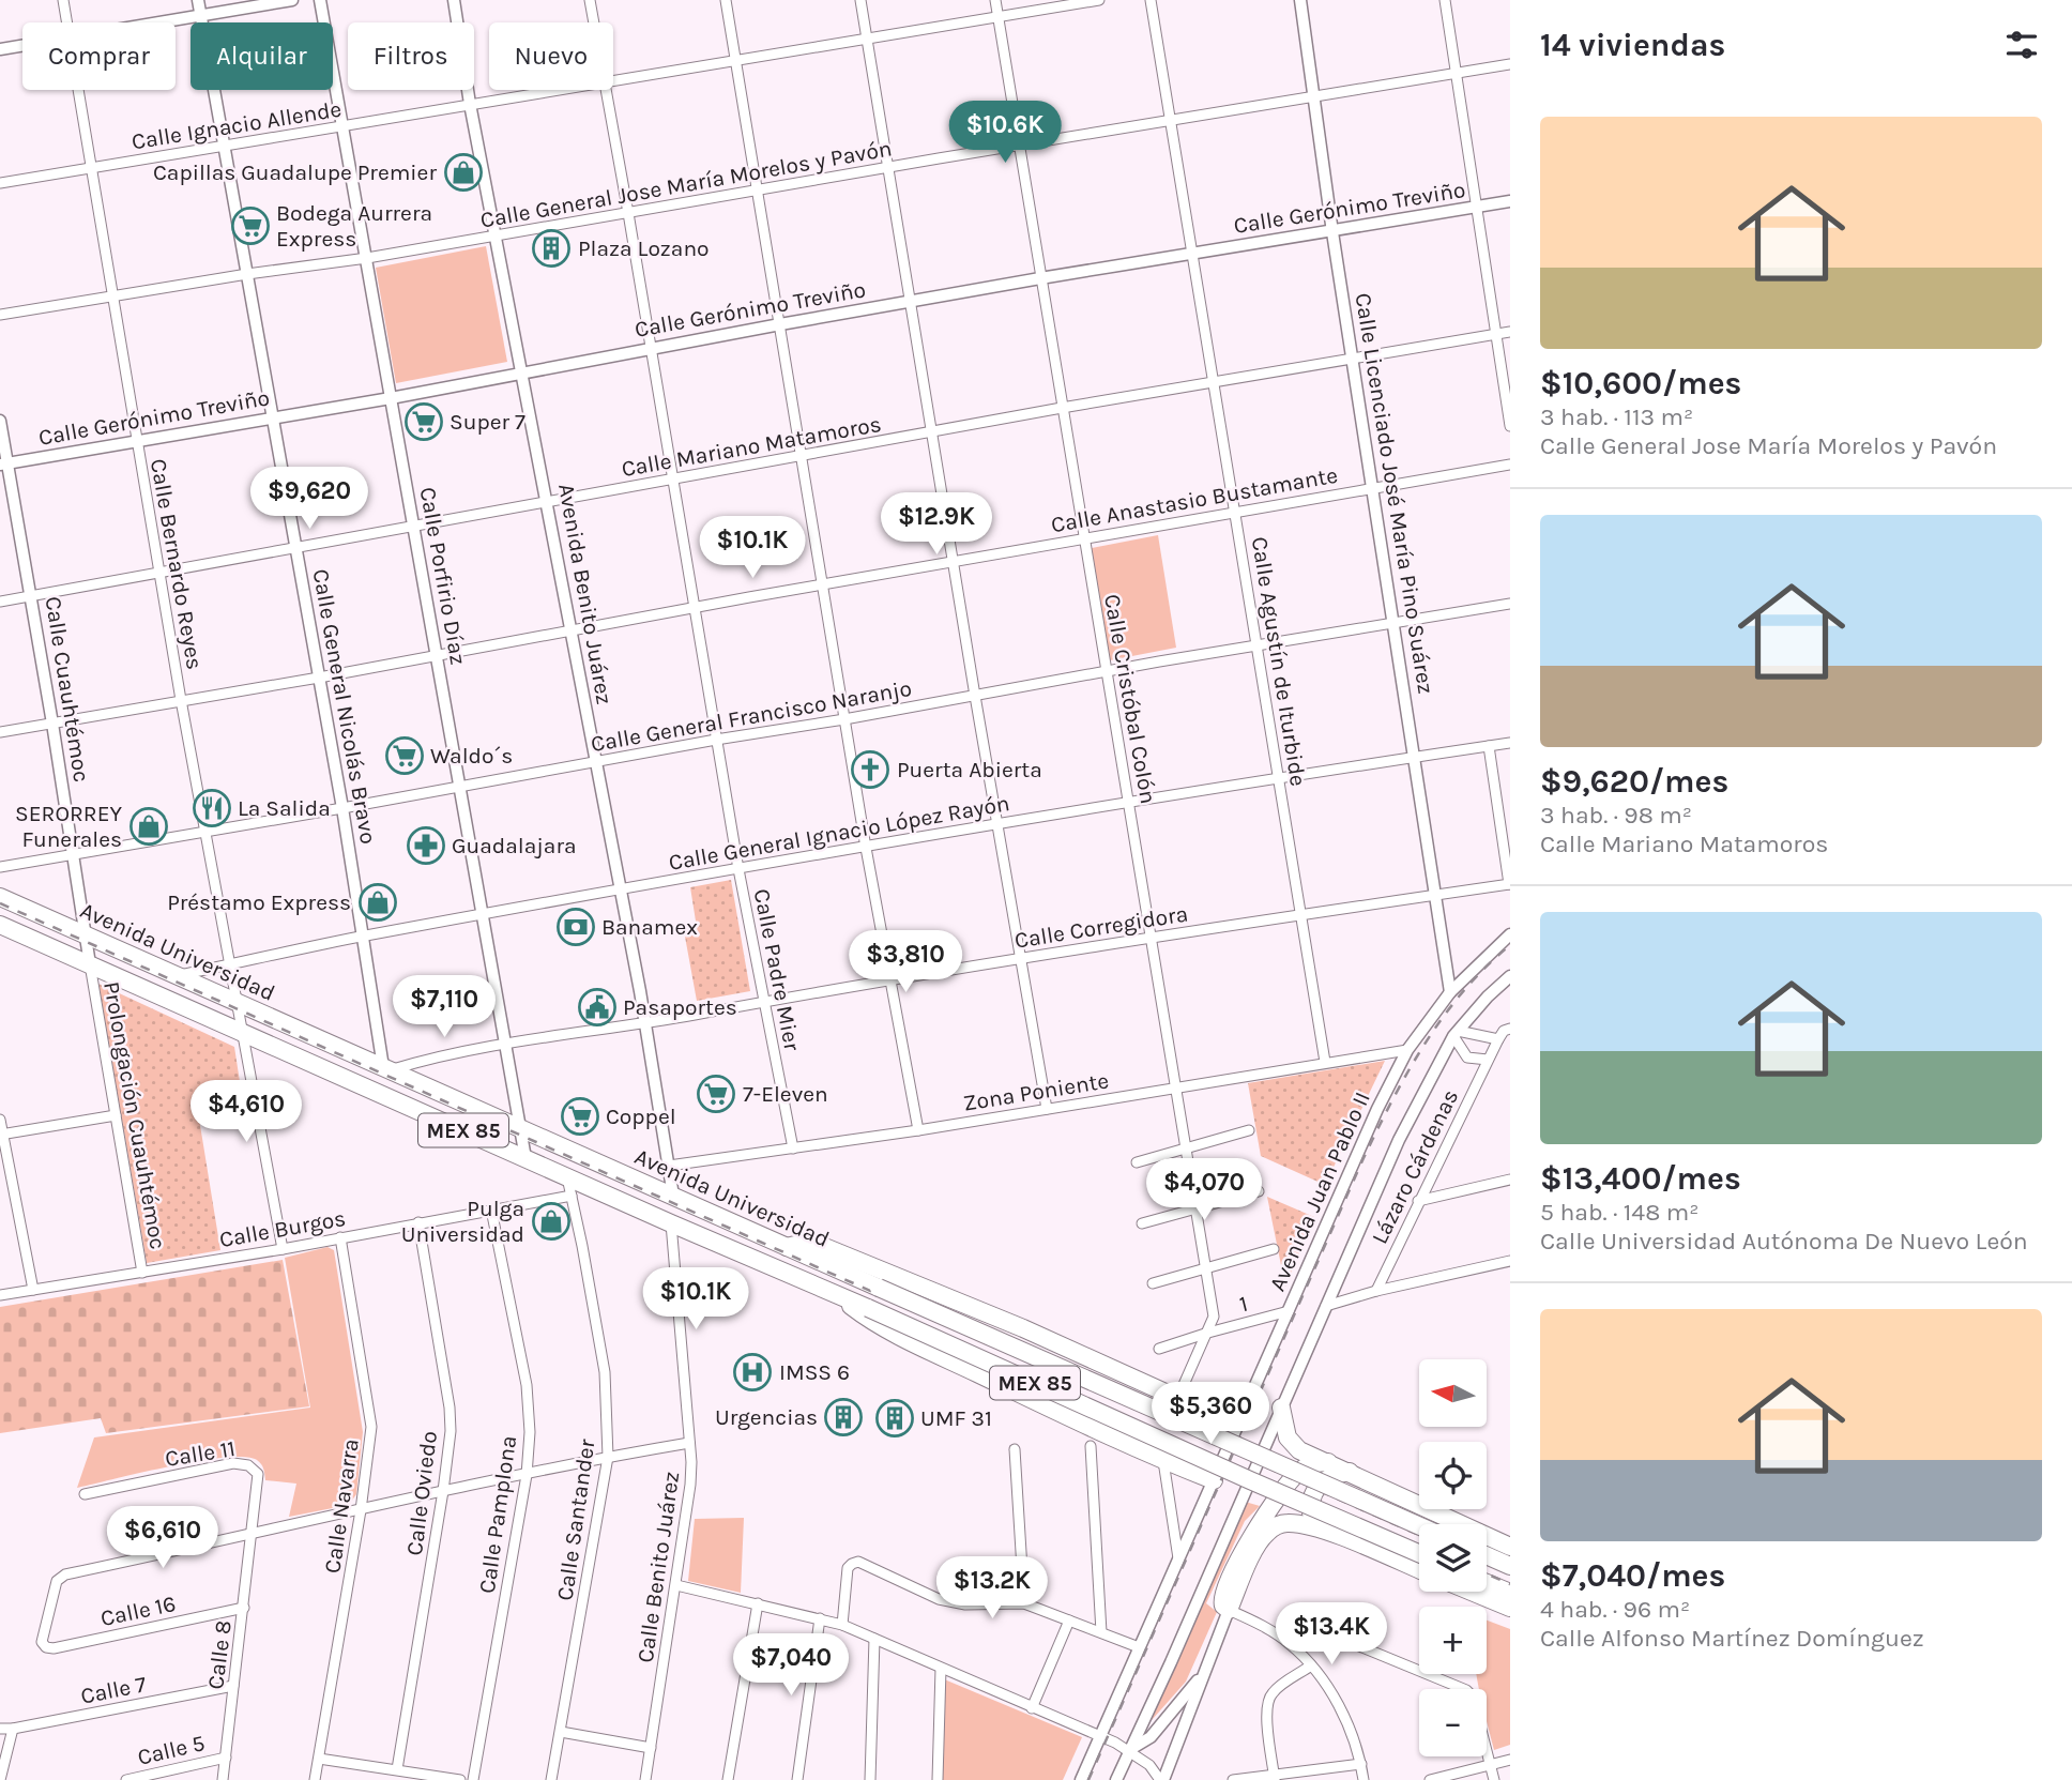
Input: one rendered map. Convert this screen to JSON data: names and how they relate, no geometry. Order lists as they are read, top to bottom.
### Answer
{
  "streets": {
    "highway": ["Avenida Universidad", "MEX 85"],
    "street": [
      "Calle Ignacio Allende",
      "Calle General Jose María Morelos y Pavón",
      "Calle Gerónimo Treviño",
      "Calle Mariano Matamoros",
      "Calle Licenciado José María Pino Suárez",
      "Calle Anastasio Bustamante",
      "Calle Bernardo Reyes",
      "Calle Porfirio Díaz",
      "Avenida Benito Juárez",
      "Calle Agustín de Iturbide",
      "Calle Cuauhtémoc",
      "Calle Cristóbal Colón",
      "Calle General Nicolás Bravo",
      "Calle General Francisco Naranjo",
      "Calle General Ignacio López Rayón",
      "Calle Corregidora",
      "Calle Padre Mier",
      "Zona Poniente",
      "Prolongación Cuauhtémoc",
      "Lázaro Cárdenas",
      "Avenida Juan Pablo II",
      "Calle Burgos",
      "1",
      "Calle 11",
      "Calle Oviedo",
      "Calle Navarra",
      "Calle Pamplona",
      "Calle Santander",
      "Calle Benito Juárez",
      "Calle 16",
      "Calle 8",
      "Calle 7",
      "Calle 5"
    ]
  },
  "crossings": [
    ["Calle Ignacio Allende", "Calle Bernardo Reyes"],
    ["Calle Ignacio Allende", "Calle Porfirio Díaz"],
    ["Calle Ignacio Allende", "Avenida Benito Juárez"],
    ["Calle Ignacio Allende", "Calle Cristóbal Colón"],
    ["Calle Ignacio Allende", "Calle General Nicolás Bravo"],
    ["Calle General Jose María Morelos y Pavón", "Calle Licenciado José María Pino Suárez"],
    ["Calle General Jose María Morelos y Pavón", "Calle Bernardo Reyes"],
    ["Calle General Jose María Morelos y Pavón", "Calle Porfirio Díaz"],
    ["Calle General Jose María Morelos y Pavón", "Avenida Benito Juárez"],
    ["Calle General Jose María Morelos y Pavón", "Calle Agustín de Iturbide"],
    ["Calle General Jose María Morelos y Pavón", "Calle Cristóbal Colón"],
    ["Calle General Jose María Morelos y Pavón", "Calle General Nicolás Bravo"],
    ["Calle General Jose María Morelos y Pavón", "Calle Padre Mier"],
    ["Calle Gerónimo Treviño", "Calle Licenciado José María Pino Suárez"],
    ["Calle Gerónimo Treviño", "Calle Bernardo Reyes"],
    ["Calle Gerónimo Treviño", "Calle Porfirio Díaz"],
    ["Calle Gerónimo Treviño", "Avenida Benito Juárez"],
    ["Calle Gerónimo Treviño", "Calle Agustín de Iturbide"],
    ["Calle Gerónimo Treviño", "Calle Cuauhtémoc"],
    ["Calle Gerónimo Treviño", "Calle Cristóbal Colón"],
    ["Calle Gerónimo Treviño", "Calle General Nicolás Bravo"],
    ["Calle Gerónimo Treviño", "Calle Padre Mier"],
    ["Calle Mariano Matamoros", "Calle Licenciado José María Pino Suárez"],
    ["Calle Mariano Matamoros", "Calle Bernardo Reyes"],
    ["Calle Mariano Matamoros", "Calle Porfirio Díaz"],
    ["Calle Mariano Matamoros", "Avenida Benito Juárez"],
    ["Calle Mariano Matamoros", "Calle Agustín de Iturbide"],
    ["Calle Mariano Matamoros", "Calle Cuauhtémoc"],
    ["Calle Mariano Matamoros", "Calle Cristóbal Colón"],
    ["Calle Mariano Matamoros", "Calle General Nicolás Bravo"],
    ["Calle Mariano Matamoros", "Calle Padre Mier"],
    ["Calle Licenciado José María Pino Suárez", "Calle Anastasio Bustamante"],
    ["Calle Licenciado José María Pino Suárez", "Calle General Francisco Naranjo"],
    ["Calle Licenciado José María Pino Suárez", "Calle General Ignacio López Rayón"],
    ["Calle Licenciado José María Pino Suárez", "Calle Corregidora"],
    ["Calle Licenciado José María Pino Suárez", "Avenida Juan Pablo II"],
    ["Calle Anastasio Bustamante", "Calle Bernardo Reyes"],
    ["Calle Anastasio Bustamante", "Calle Porfirio Díaz"],
    ["Calle Anastasio Bustamante", "Avenida Benito Juárez"],
    ["Calle Anastasio Bustamante", "Calle Agustín de Iturbide"],
    ["Calle Anastasio Bustamante", "Calle Cuauhtémoc"],
    ["Calle Anastasio Bustamante", "Calle Cristóbal Colón"],
    ["Calle Anastasio Bustamante", "Calle General Nicolás Bravo"],
    ["Calle Anastasio Bustamante", "Calle Padre Mier"],
    ["Calle Bernardo Reyes", "Calle General Francisco Naranjo"],
    ["Calle Bernardo Reyes", "Calle General Ignacio López Rayón"],
    ["Calle Bernardo Reyes", "Avenida Universidad"],
    ["Calle Bernardo Reyes", "Calle Burgos"],
    ["Calle Porfirio Díaz", "Calle General Francisco Naranjo"],
    ["Calle Porfirio Díaz", "Calle General Ignacio López Rayón"],
    ["Calle Porfirio Díaz", "Calle Corregidora"],
    ["Calle Porfirio Díaz", "Avenida Universidad"],
    ["Avenida Benito Juárez", "Calle General Francisco Naranjo"],
    ["Avenida Benito Juárez", "Calle General Ignacio López Rayón"],
    ["Avenida Benito Juárez", "Calle Corregidora"],
    ["Avenida Benito Juárez", "Avenida Universidad"],
    ["Avenida Benito Juárez", "Zona Poniente"],
    ["Calle Agustín de Iturbide", "Calle General Francisco Naranjo"],
    ["Calle Agustín de Iturbide", "Calle General Ignacio López Rayón"],
    ["Calle Agustín de Iturbide", "Calle Corregidora"],
    ["Calle Agustín de Iturbide", "Zona Poniente"],
    ["Calle Cuauhtémoc", "Calle General Francisco Naranjo"],
    ["Calle Cuauhtémoc", "Avenida Universidad"],
    ["Calle Cuauhtémoc", "Prolongación Cuauhtémoc"],
    ["Calle Cristóbal Colón", "Calle General Francisco Naranjo"],
    ["Calle Cristóbal Colón", "Calle General Ignacio López Rayón"],
    ["Calle Cristóbal Colón", "Calle Corregidora"],
    ["Calle Cristóbal Colón", "Zona Poniente"],
    ["Calle Cristóbal Colón", "1"],
    ["Calle General Nicolás Bravo", "Calle General Francisco Naranjo"],
    ["Calle General Nicolás Bravo", "Calle General Ignacio López Rayón"],
    ["Calle General Nicolás Bravo", "Calle Corregidora"],
    ["Calle General Nicolás Bravo", "Avenida Universidad"],
    ["Calle General Francisco Naranjo", "Calle Padre Mier"],
    ["Calle General Ignacio López Rayón", "Avenida Universidad"],
    ["Calle General Ignacio López Rayón", "Calle Padre Mier"],
    ["Calle Corregidora", "Avenida Universidad"],
    ["Calle Corregidora", "Calle Padre Mier"],
    ["Avenida Universidad", "Prolongación Cuauhtémoc"],
    ["Avenida Universidad", "Calle Santander"],
    ["Avenida Universidad", "Calle Benito Juárez"],
    ["Calle Padre Mier", "Zona Poniente"],
    ["Zona Poniente", "Avenida Juan Pablo II"],
    ["Prolongación Cuauhtémoc", "Calle Burgos"],
    ["Avenida Juan Pablo II", "1"],
    ["Calle Burgos", "Calle Oviedo"],
    ["Calle Burgos", "Calle Navarra"],
    ["Calle Burgos", "Calle Pamplona"],
    ["Calle Burgos", "Calle Santander"],
    ["Calle 11", "Calle 16"],
    ["Calle 11", "Calle 8"],
    ["Calle 16", "Calle 8"],
    ["Calle 8", "Calle 7"],
    ["Calle 8", "Calle 5"]
  ],
  "places": {
    "shop": [
      "Capillas Guadalupe Premier",
      "SERORREY Funerales",
      "Préstamo Express",
      "Pulga Universidad"
    ],
    "supermarket": [
      "Bodega Aurrera Express",
      "Super 7",
      "Waldo´s",
      "7-Eleven",
      "Coppel"
    ],
    "building": ["Plaza Lozano", "Urgencias", "UMF 31"],
    "church": ["Puerta Abierta"],
    "restaurant": ["La Salida"],
    "pharmacy": ["Guadalajara"],
    "bank": ["Banamex"],
    "public building": ["Pasaportes"],
    "hospital": ["IMSS 6"]
  },
  "north": "left",
  "page": {
    "heading": "14 viviendas",
    "chip": [
      "Comprar",
      "Alquilar",
      "Filtros",
      "Nuevo"
    ],
    "list": [
      {
        "name": "$10,600/mes",
        "note": "3 hab. · 113 m² · Calle General Jose María Morelos y Pavón"
      },
      {
        "name": "$9,620/mes",
        "note": "3 hab. · 98 m² · Calle Mariano Matamoros"
      },
      {
        "name": "$13,400/mes",
        "note": "5 hab. · 148 m² · Calle Universidad Autónoma De Nuevo León"
      },
      {
        "name": "$7,040/mes",
        "note": "4 hab. · 96 m² · Calle Alfonso Martínez Domínguez"
      }
    ],
    "price": [
      "$10.6K",
      "$9,620",
      "$12.9K",
      "$10.1K",
      "$3,810",
      "$7,110",
      "$4,610",
      "$4,070",
      "$10.1K",
      "$5,360",
      "$6,610",
      "$13.2K",
      "$13.4K",
      "$7,040"
    ],
    "map_buttons": ["+", "−"]
  }
}
